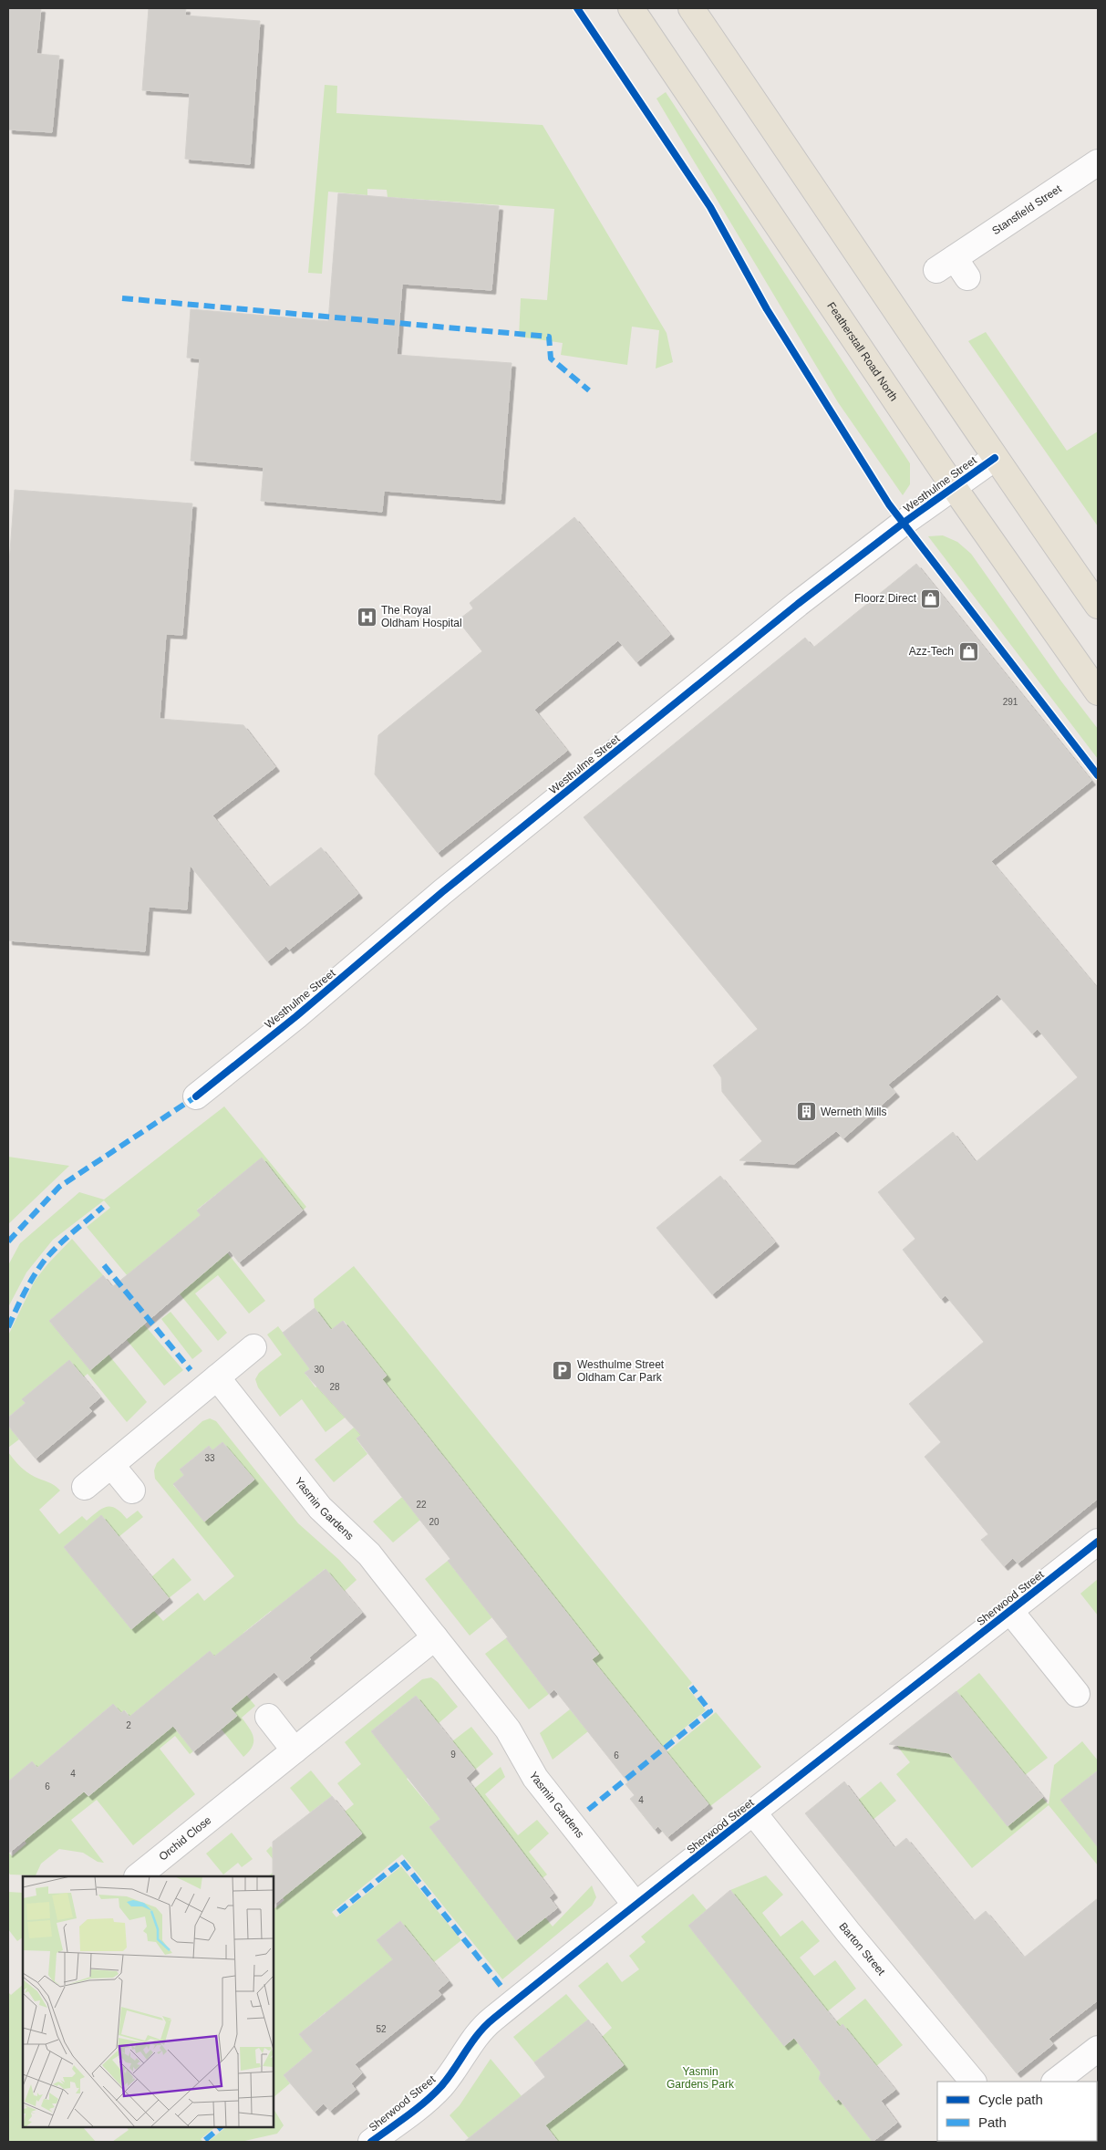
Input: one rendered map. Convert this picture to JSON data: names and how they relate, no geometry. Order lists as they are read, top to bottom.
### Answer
{
  "streets": {
    "main road": ["Featherstall Road North"],
    "street": [
      "Stansfield Street",
      "Westhulme Street",
      "Yasmin Gardens",
      "Sherwood Street",
      "Orchid Close",
      "Barton Street"
    ]
  },
  "crossings": [
    ["Featherstall Road North", "Westhulme Street"],
    ["Yasmin Gardens", "Sherwood Street"],
    ["Sherwood Street", "Barton Street"]
  ],
  "parks": ["Yasmin Gardens Park"],
  "places": {
    "shop": ["Floorz Direct", "Azz-Tech"],
    "hospital": ["The Royal Oldham Hospital"],
    "building": ["Werneth Mills"],
    "parking": ["Westhulme Street Oldham Car Park"]
  },
  "house_numbers": [
    "291",
    "30",
    "28",
    "33",
    "22",
    "20",
    "2",
    "9",
    "6",
    "4",
    "6",
    "4",
    "52"
  ],
  "legend": ["Cycle path", "Path"]
}
